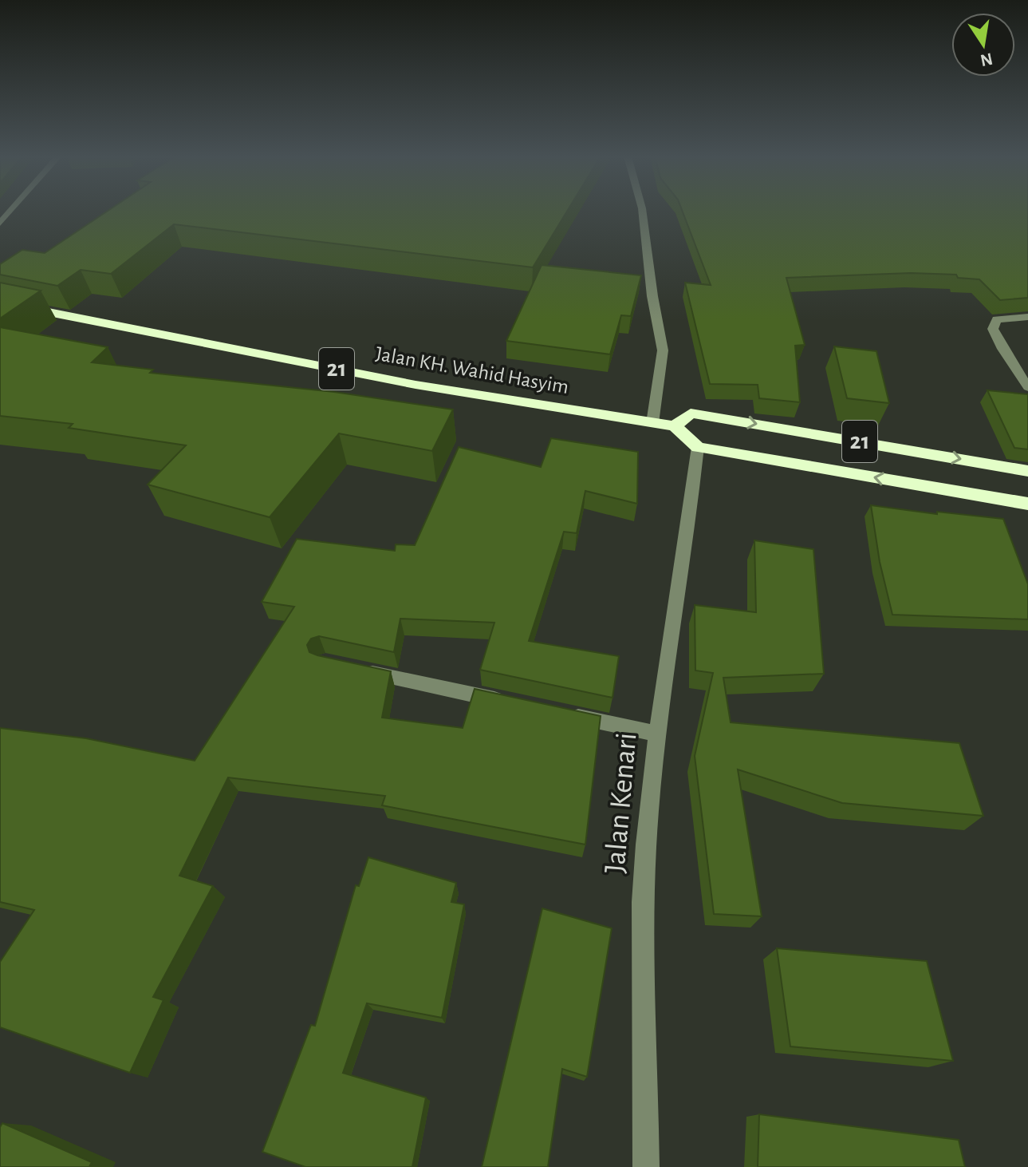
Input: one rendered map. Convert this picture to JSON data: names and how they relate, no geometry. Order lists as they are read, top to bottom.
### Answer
{
  "streets": {
    "highway": ["21", "Jalan KH. Wahid Hasyim"],
    "street": ["Jalan Kenari"]
  },
  "crossings": [
    ["21", "Jalan Kenari"]
  ],
  "north": "bottom"
}
